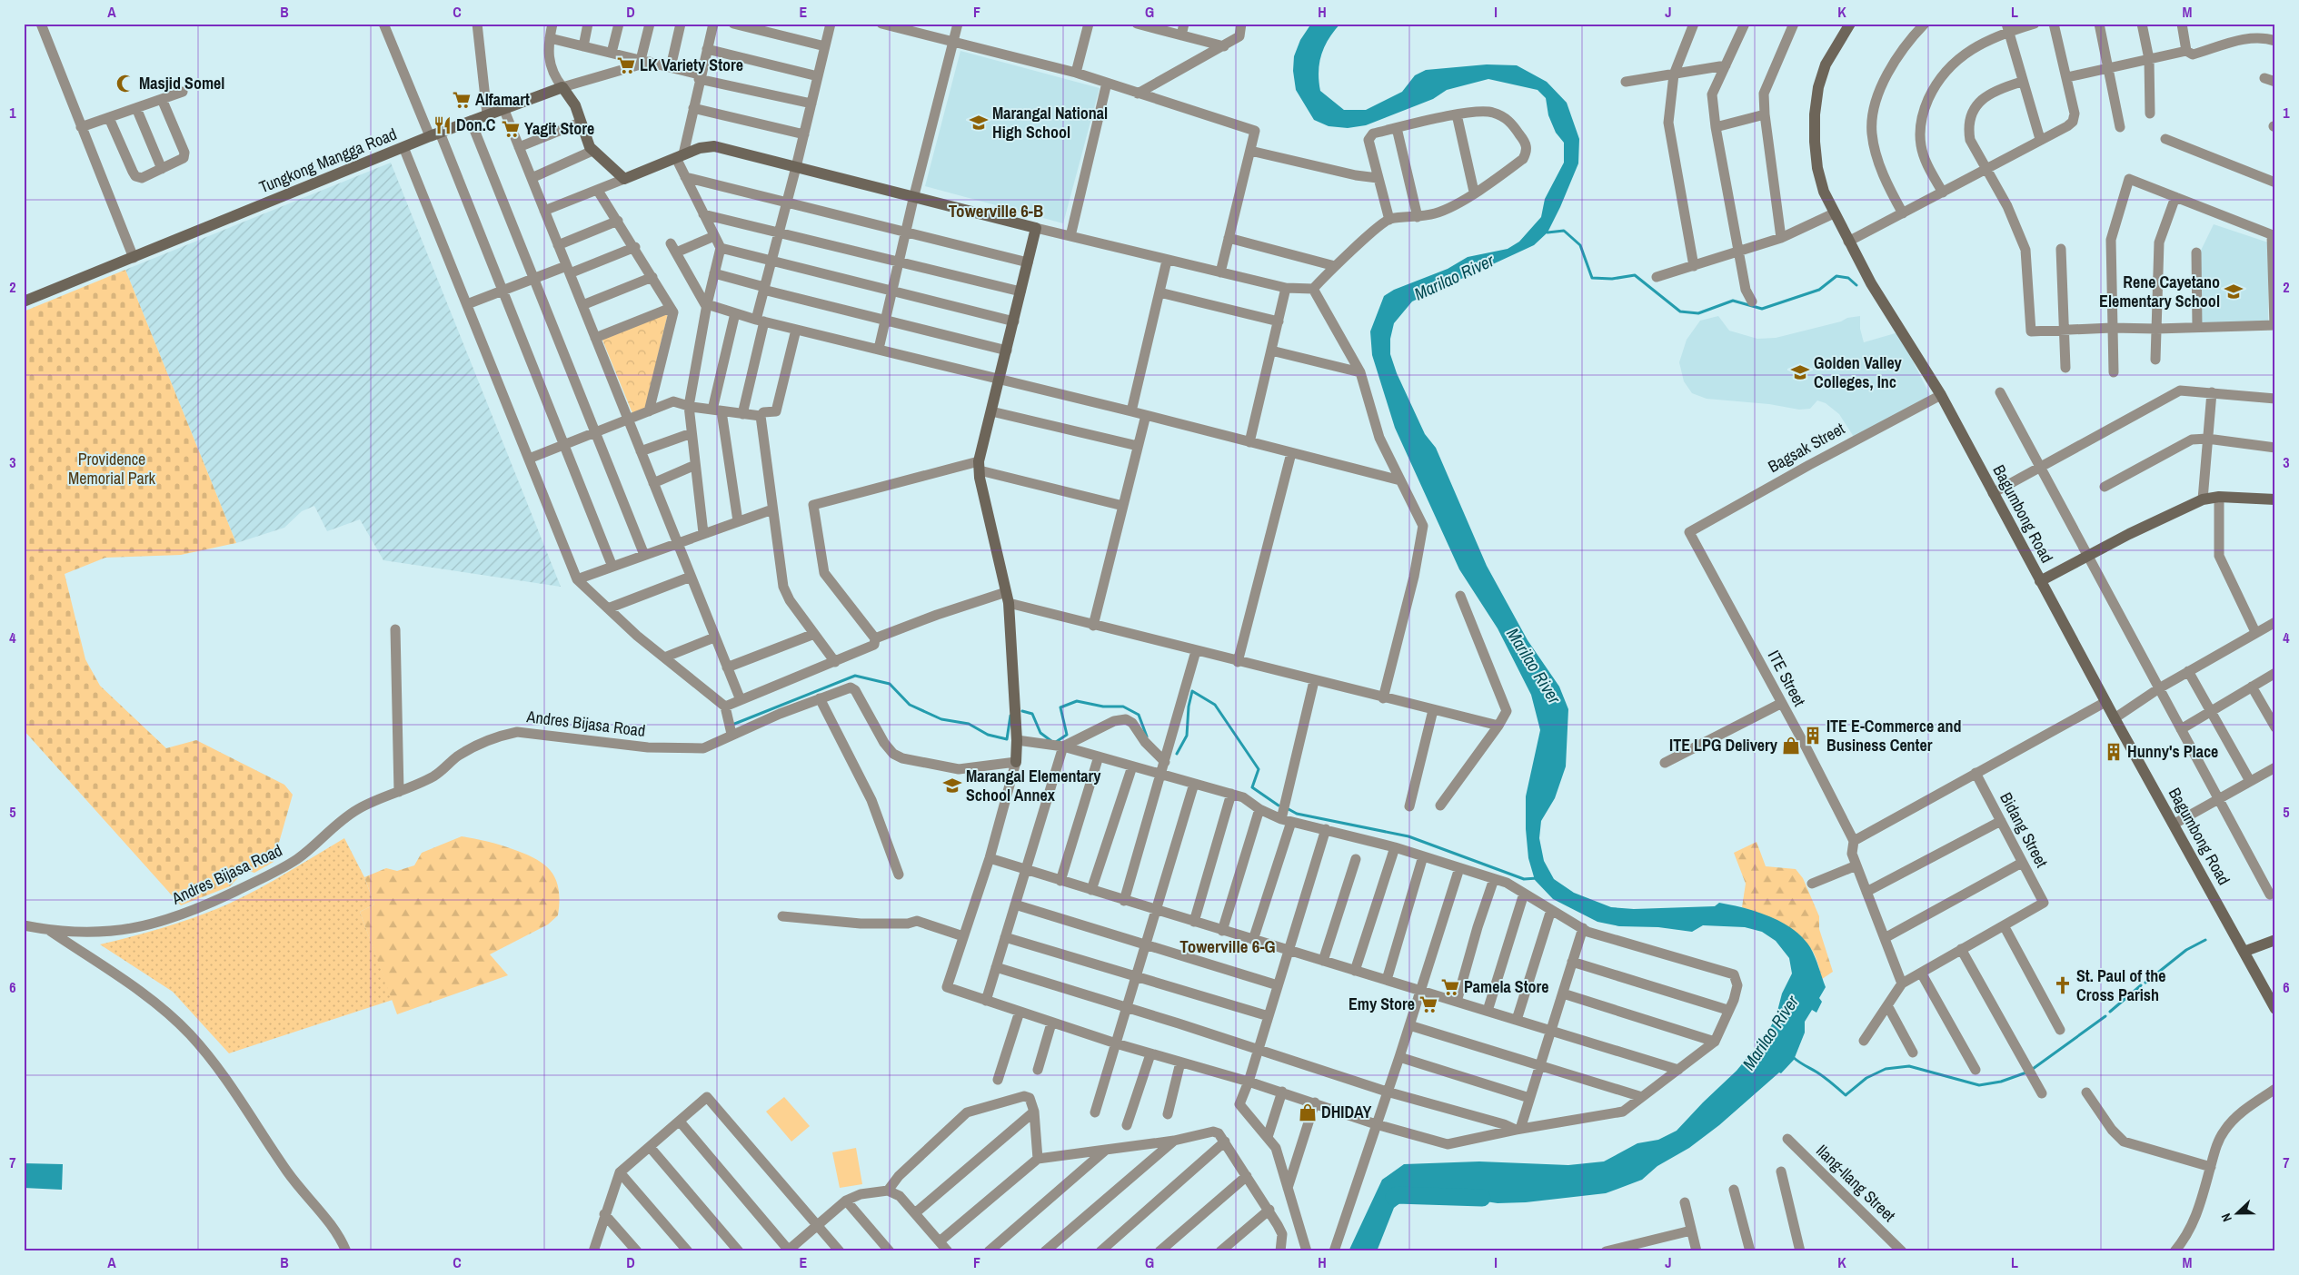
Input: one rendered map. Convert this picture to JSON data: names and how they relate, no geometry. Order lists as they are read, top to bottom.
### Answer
{
  "streets": {
    "street": [
      "Tungkong Mangga Road",
      "Bagsak Street",
      "Bagumbong Road",
      "ITE Street",
      "Andres Bijasa Road",
      "Bidang Street",
      "Ilang-Ilang Street"
    ]
  },
  "crossings": [
    ["Bagsak Street", "Bagumbong Road"],
    ["Bagsak Street", "ITE Street"]
  ],
  "districts": ["Towerville 6-B", "Towerville 6-G"],
  "water": ["Marilao River"],
  "parks": ["Providence Memorial Park"],
  "places": {
    "supermarket": [
      "LK Variety Store",
      "Alfamart",
      "Yagit Store",
      "Pamela Store",
      "Emy Store"
    ],
    "mosque": ["Masjid Somel"],
    "school or university": [
      "Marangal National High School",
      "Rene Cayetano Elementary School",
      "Golden Valley Colleges, Inc",
      "Marangal Elementary School Annex"
    ],
    "restaurant": ["Don.C"],
    "building": ["ITE E-Commerce and Business Center", "Hunny's Place"],
    "shop": ["ITE LPG Delivery", "DHIDAY"],
    "church": ["St. Paul of the Cross Parish"]
  },
  "north": "left",
  "grid": {
    "columns": [
      "A",
      "B",
      "C",
      "D",
      "E",
      "F",
      "G",
      "H",
      "I",
      "J",
      "K",
      "L",
      "M"
    ],
    "rows": [
      "1",
      "2",
      "3",
      "4",
      "5",
      "6",
      "7"
    ]
  }
}
